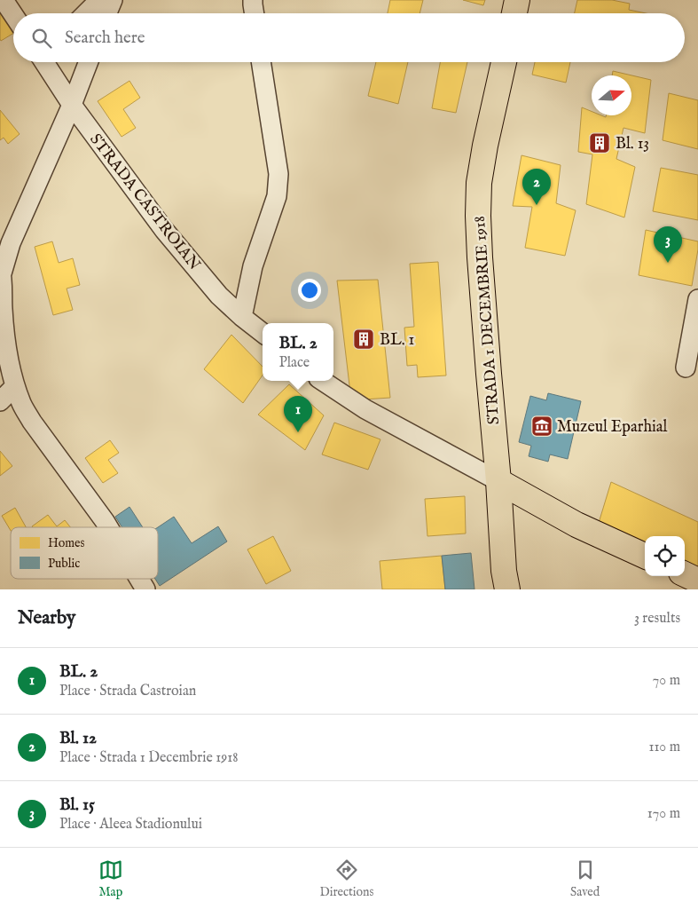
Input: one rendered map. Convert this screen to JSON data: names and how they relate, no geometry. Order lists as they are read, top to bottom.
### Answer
{
  "streets": {
    "main road": ["STRADA 1 DECEMBRIE 1918"],
    "street": ["STRADA CASTROIAN"]
  },
  "places": {
    "building": ["Bl. 13", "BL. 1"],
    "museum": ["Muzeul Eparhial"]
  },
  "legend": ["Homes", "Public"],
  "north": "right",
  "page": {
    "search": "Search here",
    "pins": ["2", "3", "1"],
    "popup": ["BL. 2", "Place"],
    "heading": ["Nearby", "3 results"],
    "list": [
      {
        "mark": "1",
        "name": "BL. 2",
        "note": "Place · Strada Castroian",
        "value": "70 m"
      },
      {
        "mark": "2",
        "name": "Bl. 12",
        "note": "Place · Strada 1 Decembrie 1918",
        "value": "110 m"
      },
      {
        "mark": "3",
        "name": "Bl. 15",
        "note": "Place · Aleea Stadionului",
        "value": "170 m"
      }
    ],
    "nav": ["Map", "Directions", "Saved"]
  }
}
